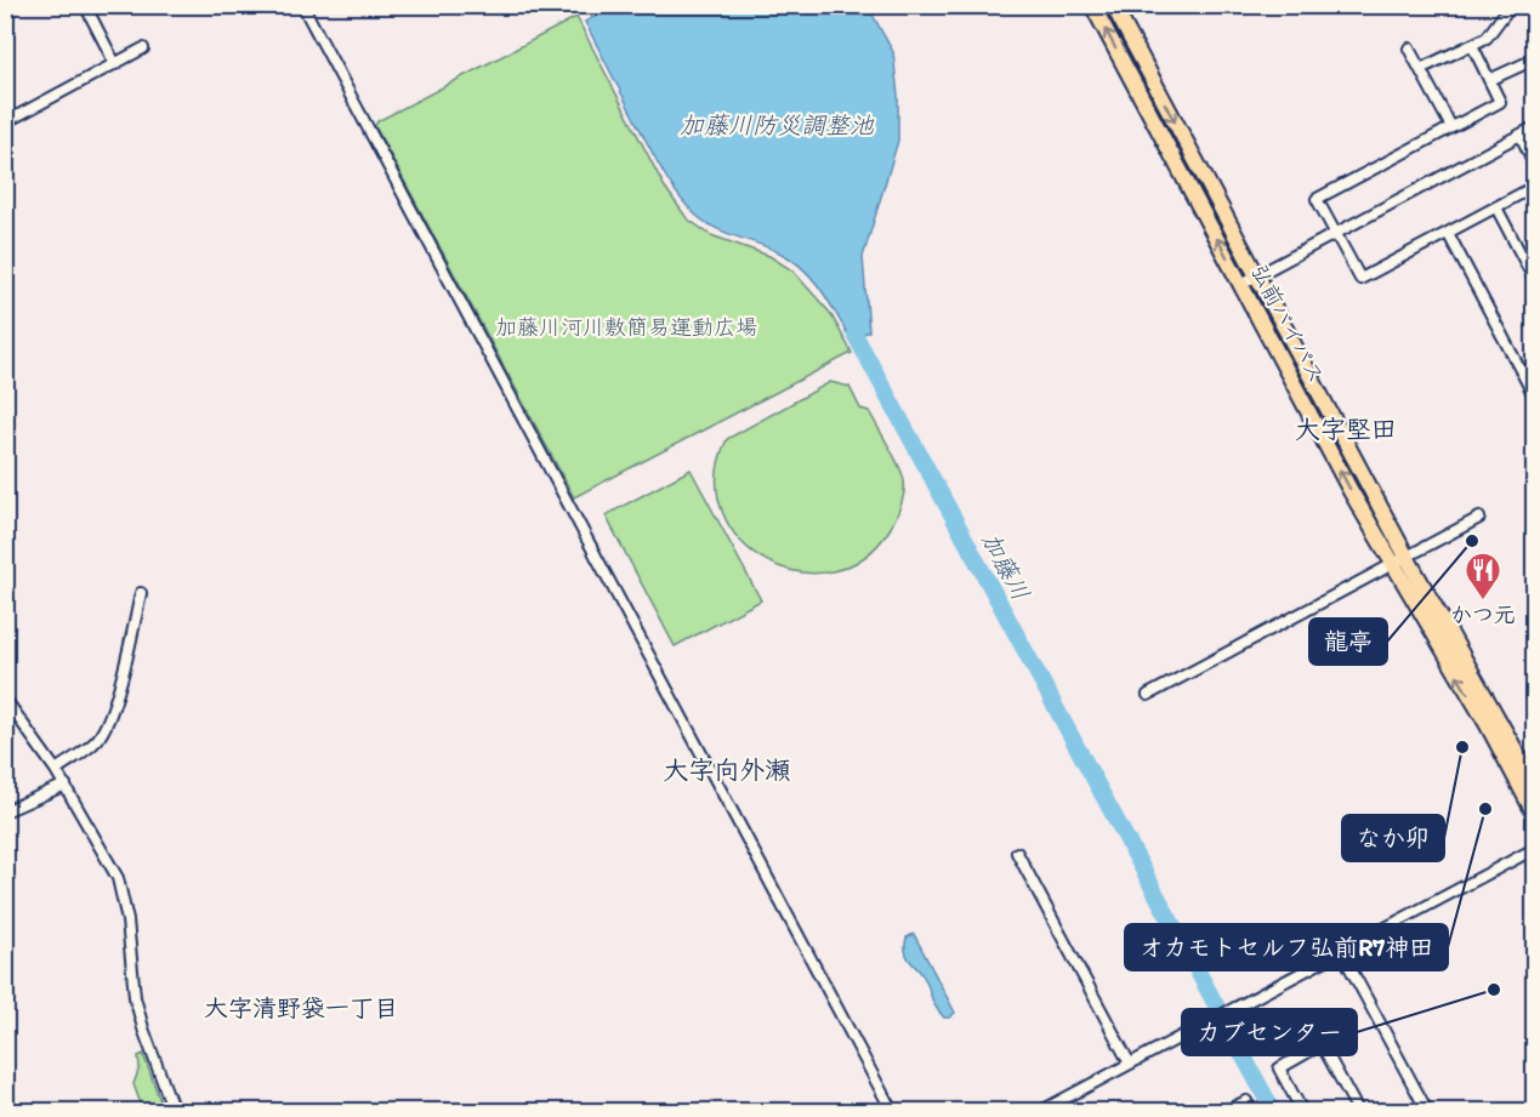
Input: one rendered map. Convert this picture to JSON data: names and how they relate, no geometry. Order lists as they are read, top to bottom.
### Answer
{
  "streets": {
    "highway": ["弘前バイパス"]
  },
  "districts": ["大字堅田", "大字向外瀬", "大字清野袋一丁目"],
  "water": ["加藤川防災調整池", "加藤川"],
  "parks": ["加藤川河川敷簡易運動広場"],
  "places": {
    "other": [
      "龍亭",
      "なか卯",
      "オカモトセルフ弘前R7神田",
      "カブセンター"
    ],
    "restaurant": ["かつ元"]
  }
}
